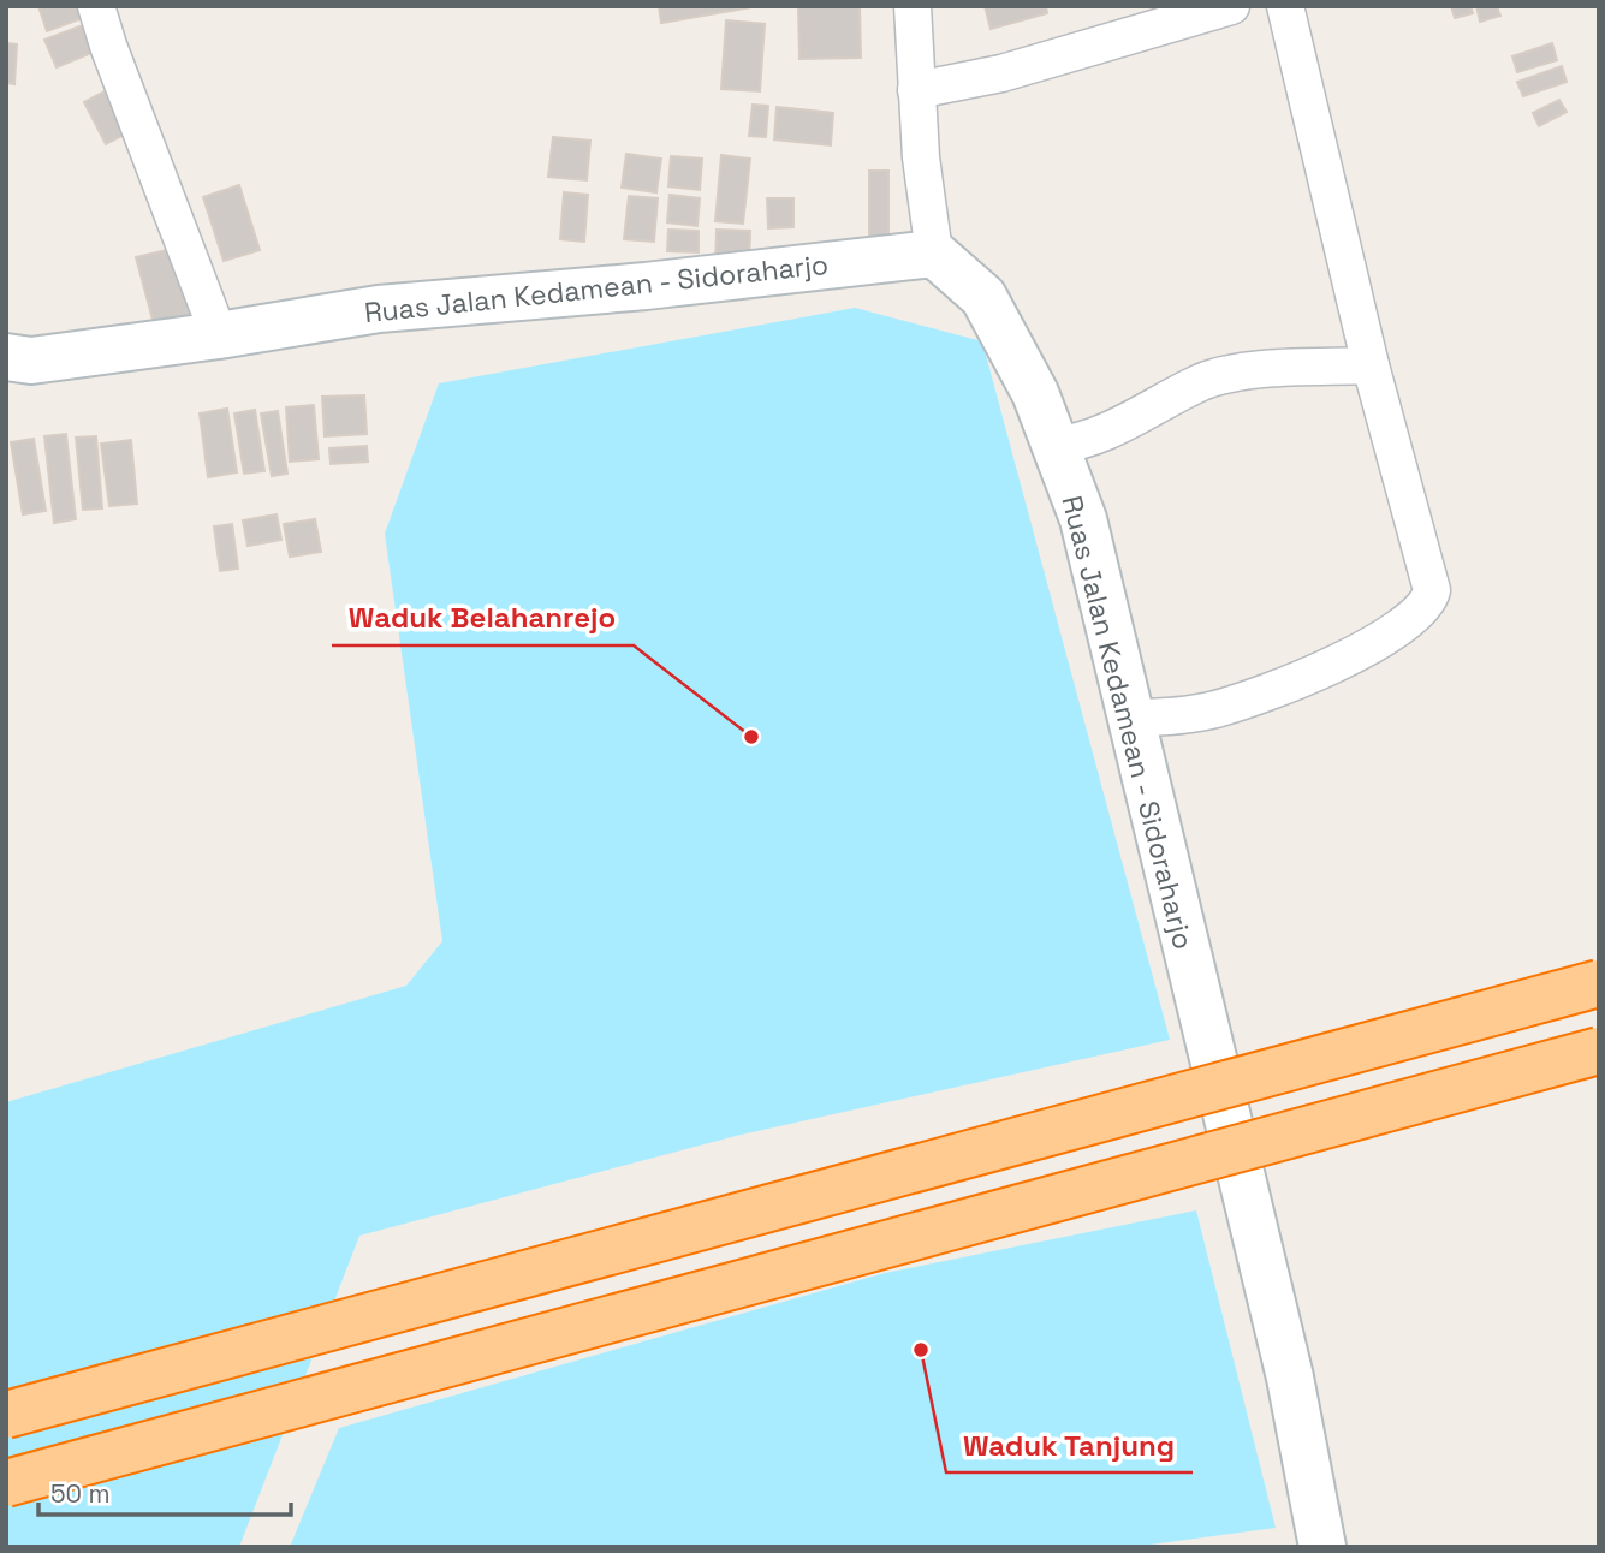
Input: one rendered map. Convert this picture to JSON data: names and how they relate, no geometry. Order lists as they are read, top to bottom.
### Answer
{
  "streets": {
    "main road": ["Ruas Jalan Kedamean - Sidoraharjo"]
  },
  "places": ["Waduk Belahanrejo", "Waduk Tanjung"],
  "scale_bar": "50 m"
}
